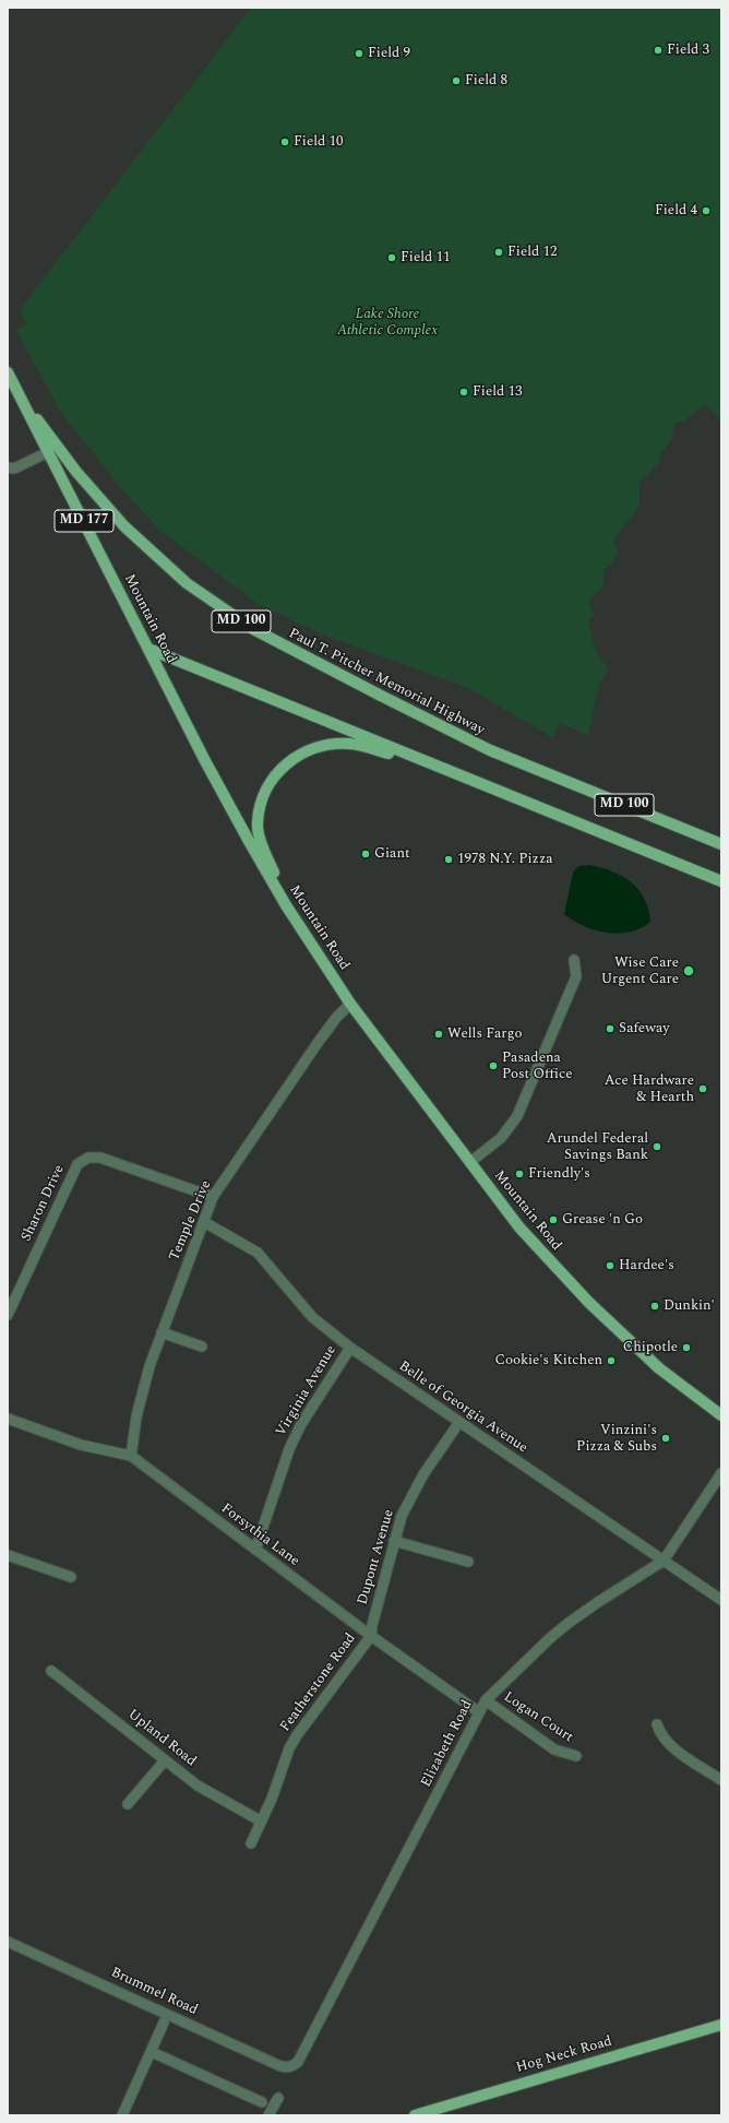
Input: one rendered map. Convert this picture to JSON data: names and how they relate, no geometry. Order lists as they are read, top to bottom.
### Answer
{
  "streets": {
    "main road": [
      "MD 177",
      "Mountain Road",
      "MD 100",
      "Paul T. Pitcher Memorial Highway",
      "Hog Neck Road"
    ],
    "street": [
      "Sharon Drive",
      "Temple Drive",
      "Virginia Avenue",
      "Belle of Georgia Avenue",
      "Forsythia Lane",
      "Dupont Avenue",
      "Featherstone Road",
      "Logan Court",
      "Upland Road",
      "Elizabeth Road",
      "Brummel Road"
    ]
  },
  "crossings": [
    ["Mountain Road", "MD 100"],
    ["Mountain Road", "Paul T. Pitcher Memorial Highway"],
    ["Mountain Road", "Temple Drive"],
    ["Sharon Drive", "Temple Drive"],
    ["Temple Drive", "Belle of Georgia Avenue"],
    ["Temple Drive", "Forsythia Lane"],
    ["Virginia Avenue", "Belle of Georgia Avenue"],
    ["Virginia Avenue", "Forsythia Lane"],
    ["Belle of Georgia Avenue", "Dupont Avenue"],
    ["Belle of Georgia Avenue", "Elizabeth Road"],
    ["Forsythia Lane", "Dupont Avenue"],
    ["Forsythia Lane", "Featherstone Road"],
    ["Forsythia Lane", "Elizabeth Road"],
    ["Dupont Avenue", "Featherstone Road"],
    ["Featherstone Road", "Upland Road"],
    ["Logan Court", "Elizabeth Road"],
    ["Elizabeth Road", "Brummel Road"]
  ],
  "parks": ["Lake Shore Athletic Complex"],
  "places": [
    "Field 3",
    "Field 9",
    "Field 8",
    "Field 10",
    "Field 4",
    "Field 12",
    "Field 11",
    "Field 13",
    "Giant",
    "1978 N.Y. Pizza",
    "Wise Care Urgent Care",
    "Safeway",
    "Wells Fargo",
    "Pasadena Post Office",
    "Ace Hardware & Hearth",
    "Arundel Federal Savings Bank",
    "Friendly's",
    "Grease 'n Go",
    "Hardee's",
    "Dunkin'",
    "Chipotle",
    "Cookie's Kitchen",
    "Vinzini's Pizza & Subs"
  ]
}
